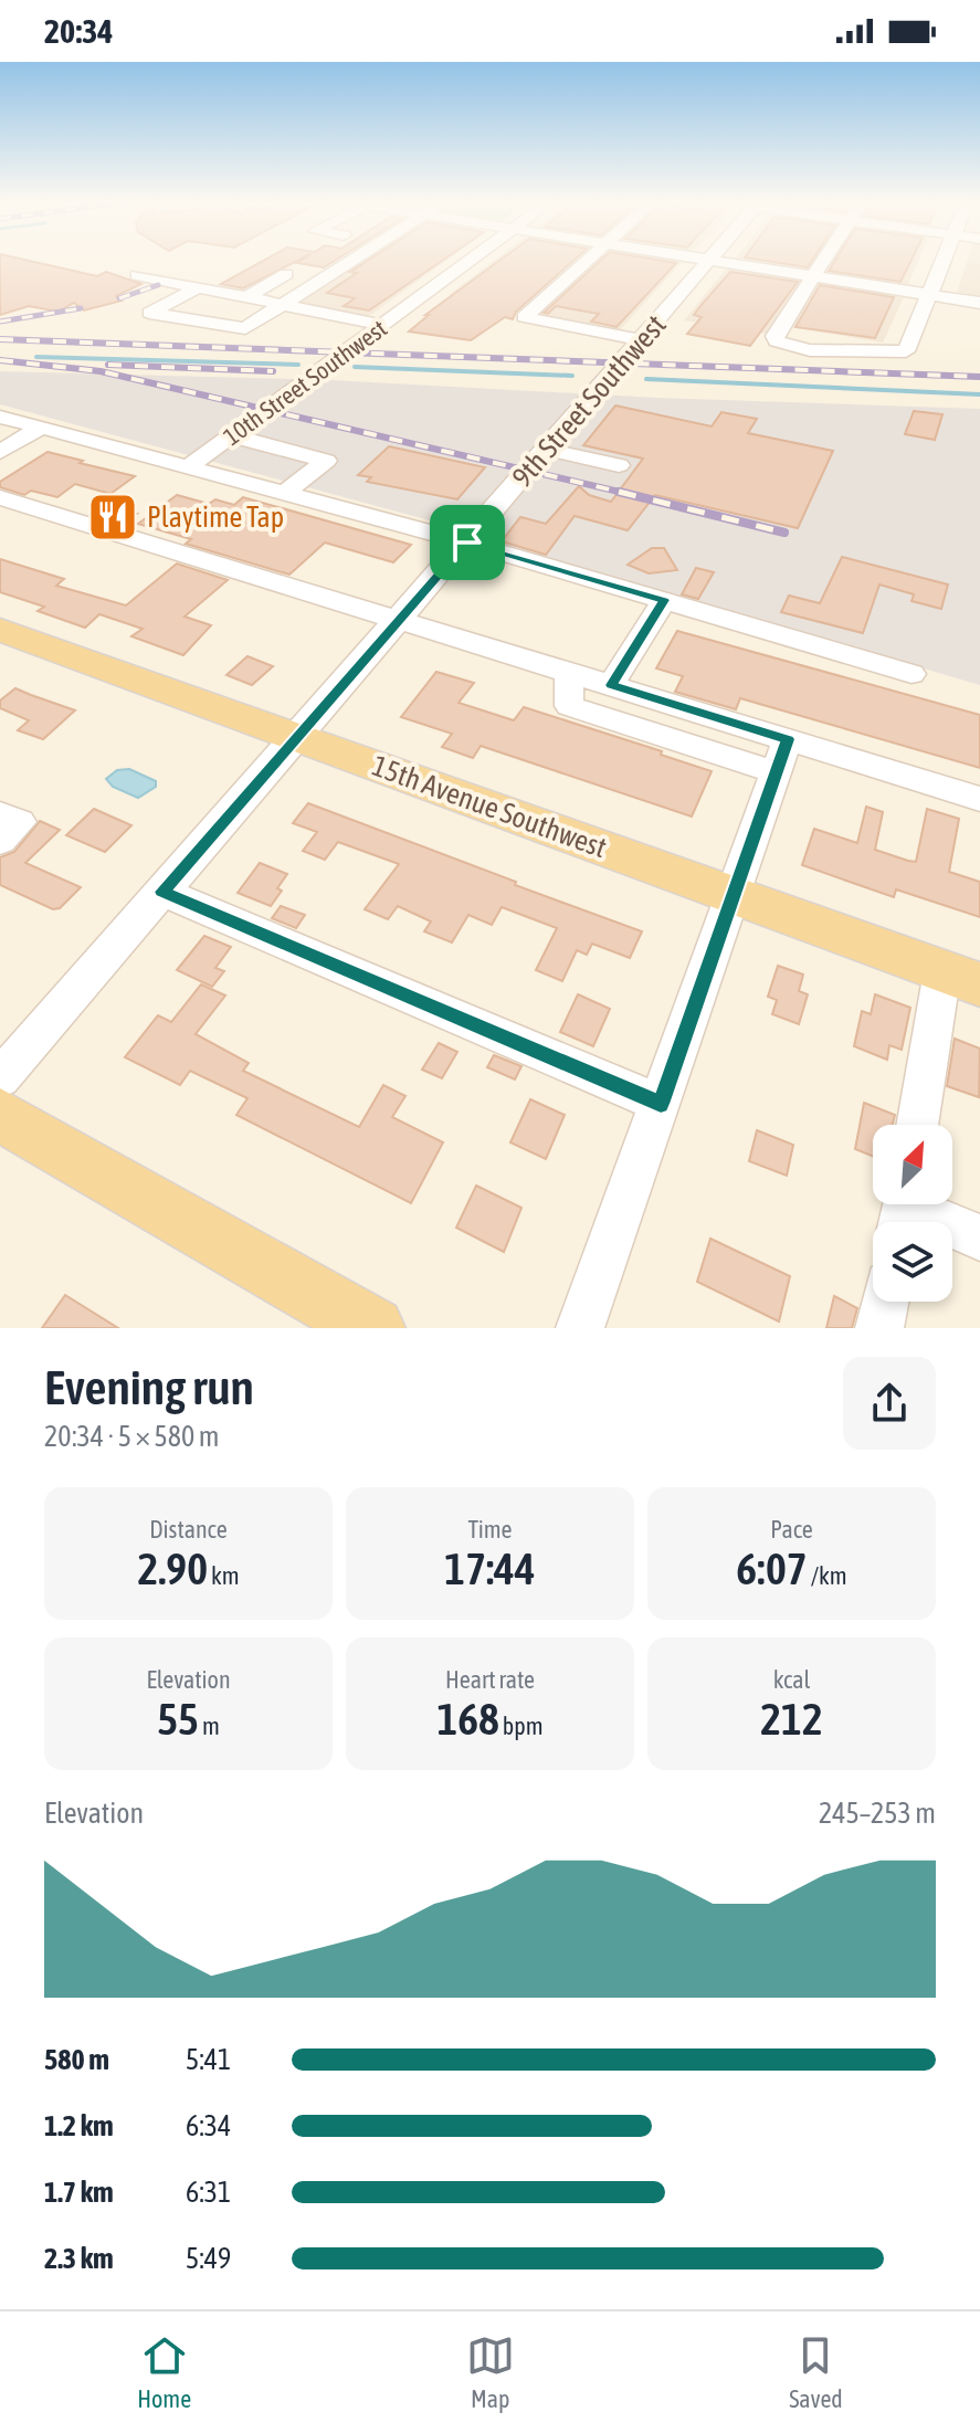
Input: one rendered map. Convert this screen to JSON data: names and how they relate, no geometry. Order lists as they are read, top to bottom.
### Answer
{
  "streets": {
    "main road": ["15th Avenue Southwest"],
    "street": ["10th Street Southwest", "9th Street Southwest"]
  },
  "crossings": [
    ["9th Street Southwest", "15th Avenue Southwest"]
  ],
  "places": {
    "restaurant": ["Playtime Tap"]
  },
  "north": "top right",
  "page": {
    "status": "20:34",
    "heading": ["Evening run", "20:34 · 5 × 580 m"],
    "stats": [
      ["Distance", "2.90 km"],
      ["Time", "17:44"],
      ["Pace", "6:07 /km"],
      ["Elevation", "55 m"],
      ["Heart rate", "168 bpm"],
      ["kcal", "212"]
    ],
    "chart": ["Elevation", "245–253 m"],
    "list": [
      {
        "name": "580 m",
        "note": "5:41"
      },
      {
        "name": "1.2 km",
        "note": "6:34"
      },
      {
        "name": "1.7 km",
        "note": "6:31"
      },
      {
        "name": "2.3 km",
        "note": "5:49"
      }
    ],
    "tabs": ["Home", "Map", "Saved"]
  }
}
